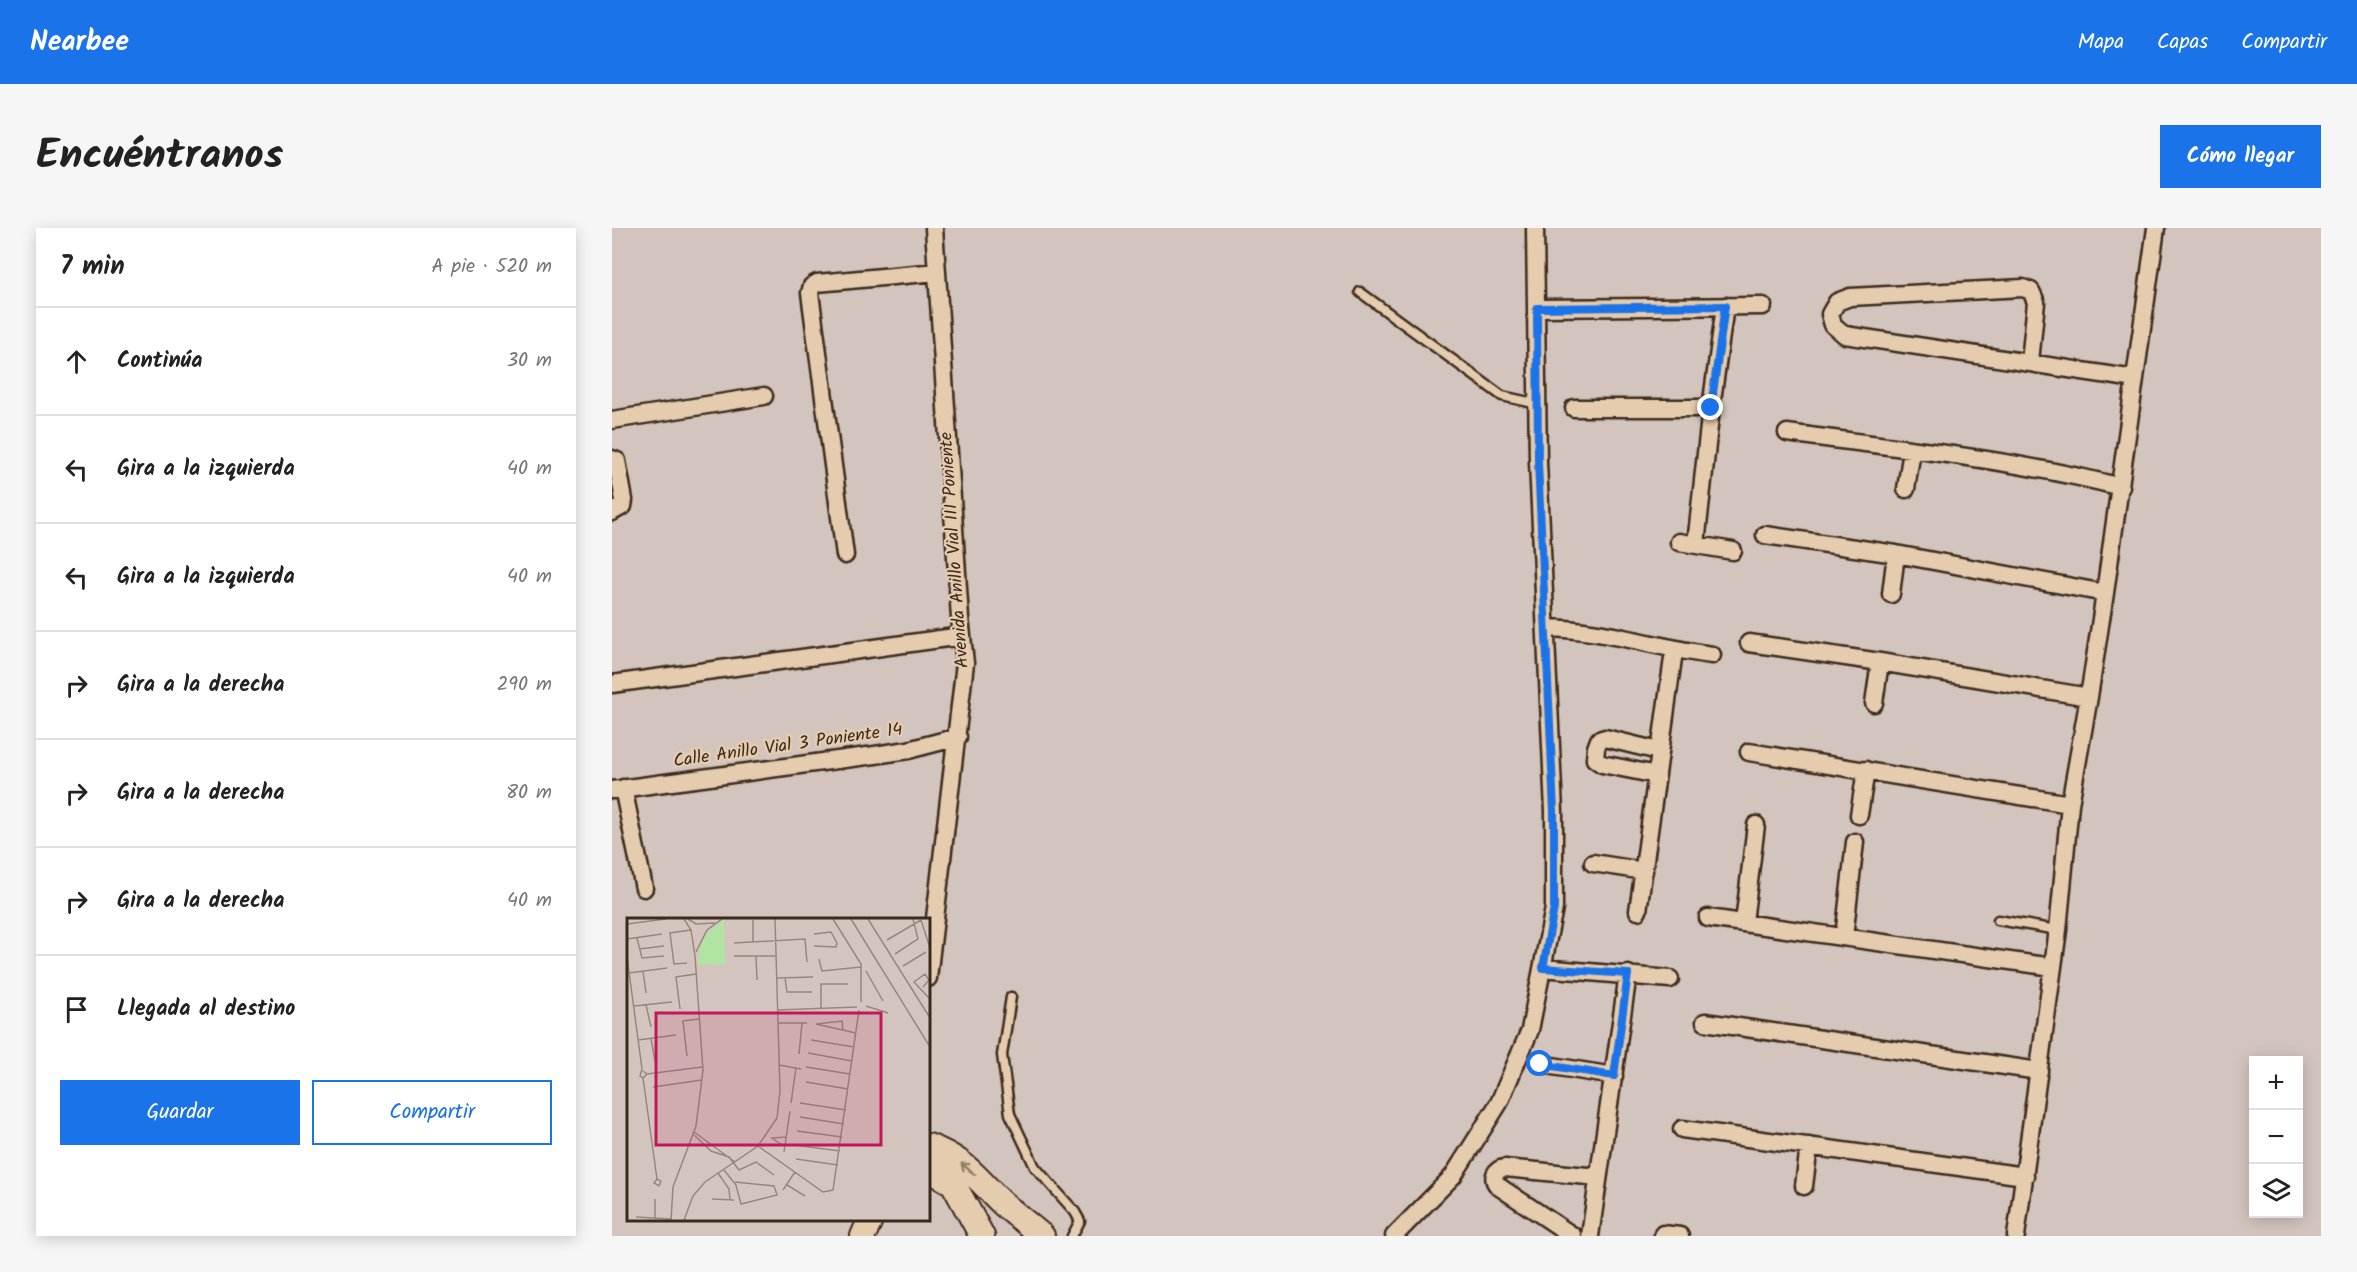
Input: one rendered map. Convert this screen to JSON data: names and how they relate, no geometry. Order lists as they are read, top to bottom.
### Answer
{
  "streets": {
    "street": ["Avenida Anillo Vial III Poniente", "Calle Anillo Vial 3 Poniente 14"]
  },
  "crossings": [
    ["Avenida Anillo Vial III Poniente", "Calle Anillo Vial 3 Poniente 14"]
  ],
  "page": {
    "header": "Nearbee",
    "nav": ["Mapa", "Capas", "Compartir"],
    "title": "Encuéntranos",
    "buttons": [
      "Cómo llegar",
      ["Guardar", "Compartir"]
    ],
    "heading": ["7 min", "A pie · 520 m"],
    "list": [
      ["Continúa", "30 m"],
      ["Gira a la izquierda", "40 m"],
      ["Gira a la izquierda", "40 m"],
      ["Gira a la derecha", "290 m"],
      ["Gira a la derecha", "80 m"],
      ["Gira a la derecha", "40 m"],
      "Llegada al destino"
    ],
    "map_buttons": ["+", "−"]
  }
}
